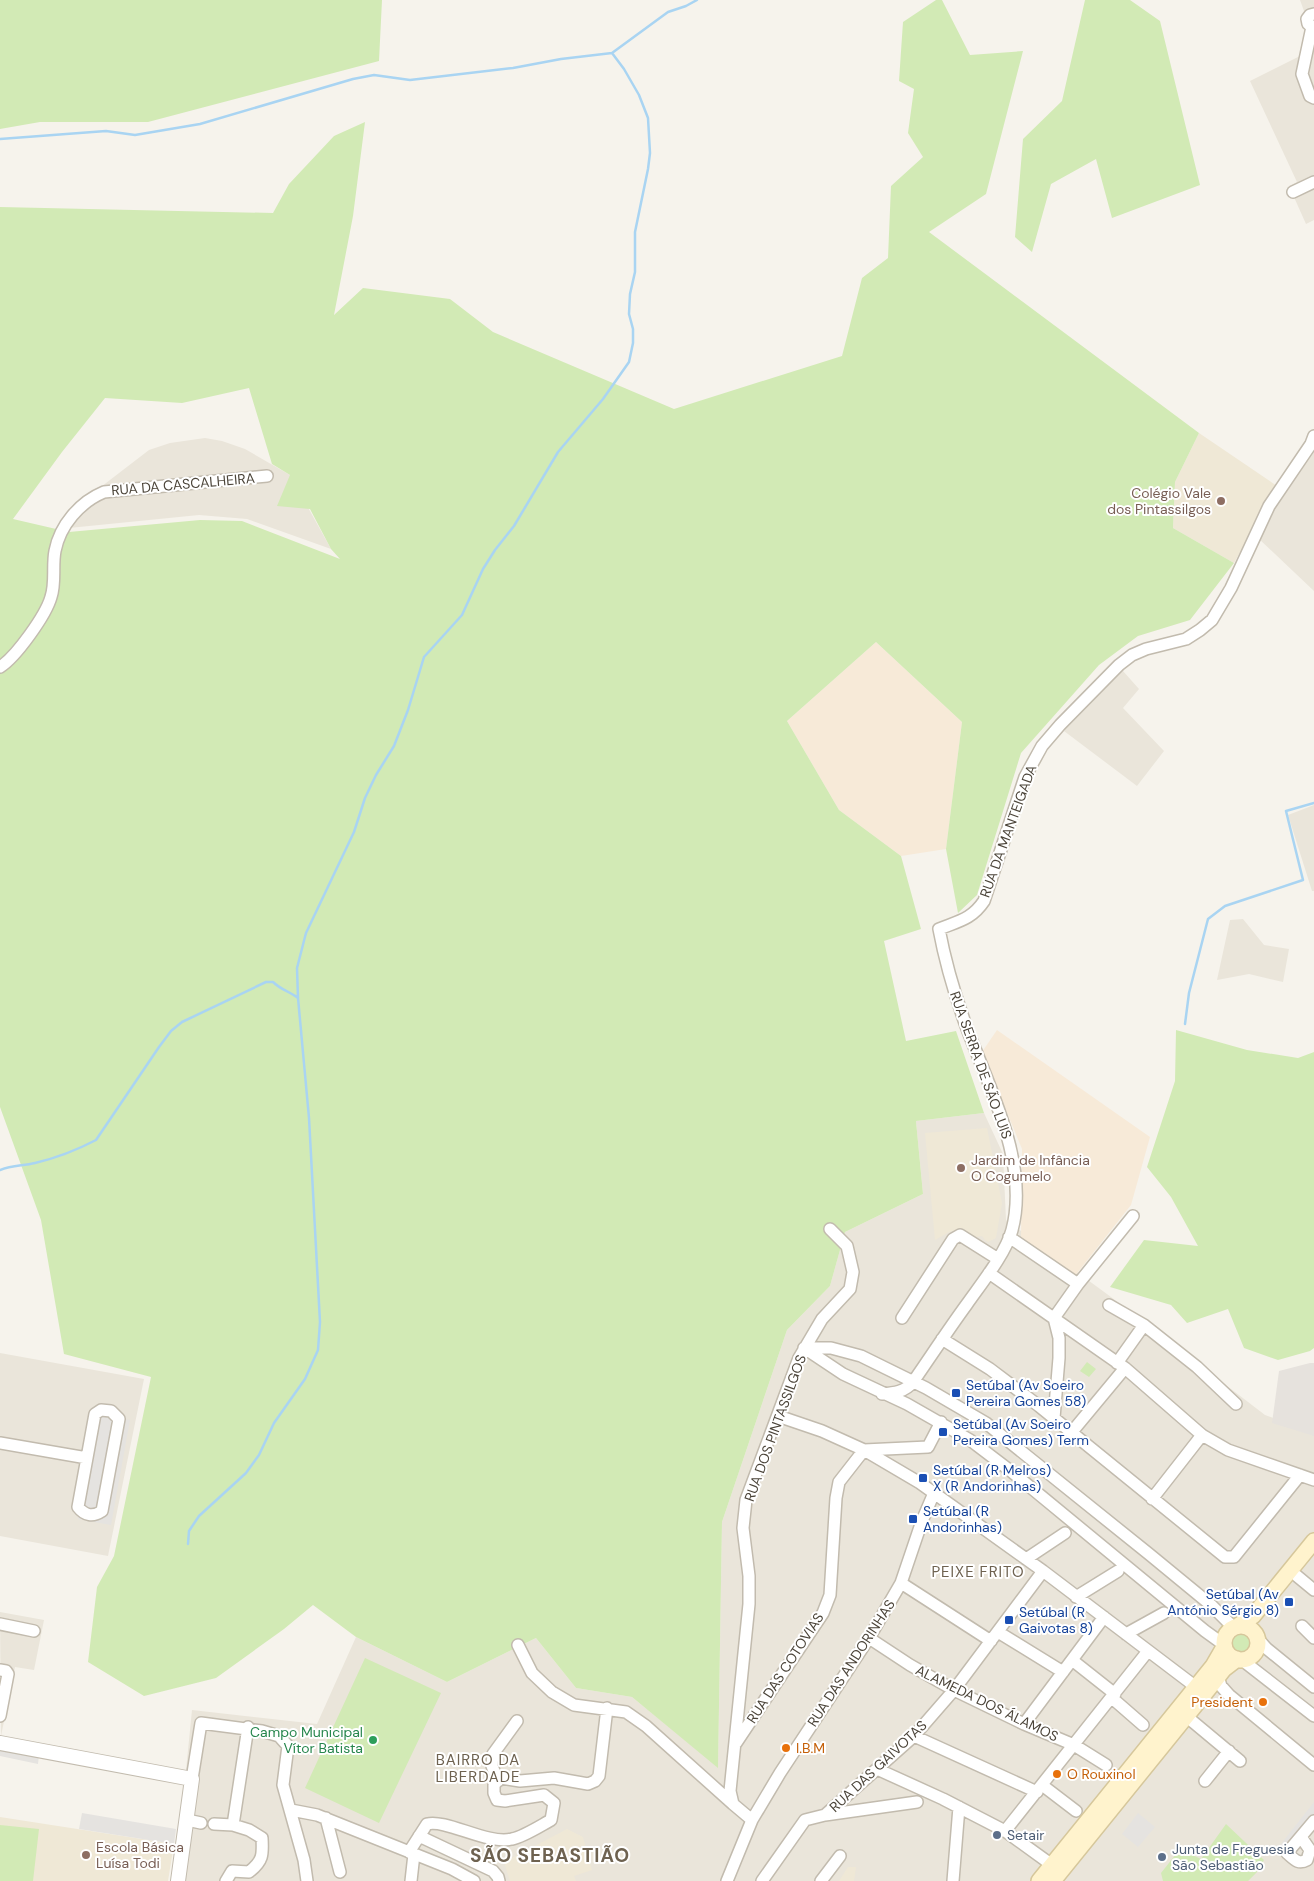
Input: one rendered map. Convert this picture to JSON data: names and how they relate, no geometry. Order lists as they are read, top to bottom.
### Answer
{
  "streets": {
    "street": [
      "RUA DA CASCALHEIRA",
      "RUA DA MANTEIGADA",
      "RUA SERRA DE SÃO LUIS",
      "RUA DOS PINTASSILGOS",
      "RUA DAS ANDORINHAS",
      "RUA DAS COTOVIAS",
      "ALAMEDA DOS ÁLAMOS",
      "RUA DAS GAIVOTAS"
    ]
  },
  "crossings": [
    ["RUA DA MANTEIGADA", "RUA SERRA DE SÃO LUIS"],
    ["RUA DOS PINTASSILGOS", "RUA DAS COTOVIAS"],
    ["RUA DAS ANDORINHAS", "ALAMEDA DOS ÁLAMOS"],
    ["ALAMEDA DOS ÁLAMOS", "RUA DAS GAIVOTAS"]
  ],
  "districts": ["PEIXE FRITO", "BAIRRO DA LIBERDADE", "SÃO SEBASTIÃO"],
  "places": {
    "other": [
      "Colégio Vale dos Pintassilgos",
      "Jardim de Infância O Cogumelo",
      "President",
      "Campo Municipal Vítor Batista",
      "I.B.M",
      "O Rouxinol",
      "Setair",
      "Escola Básica Luísa Todi",
      "Junta de Freguesia São Sebastião"
    ],
    "transit": [
      "Setúbal (Av Soeiro Pereira Gomes 58)",
      "Setúbal (Av Soeiro Pereira Gomes) Term",
      "Setúbal (R Melros) X (R Andorinhas)",
      "Setúbal (R Andorinhas)",
      "Setúbal (Av António Sérgio 8)",
      "Setúbal (R Gaivotas 8)"
    ]
  }
}
